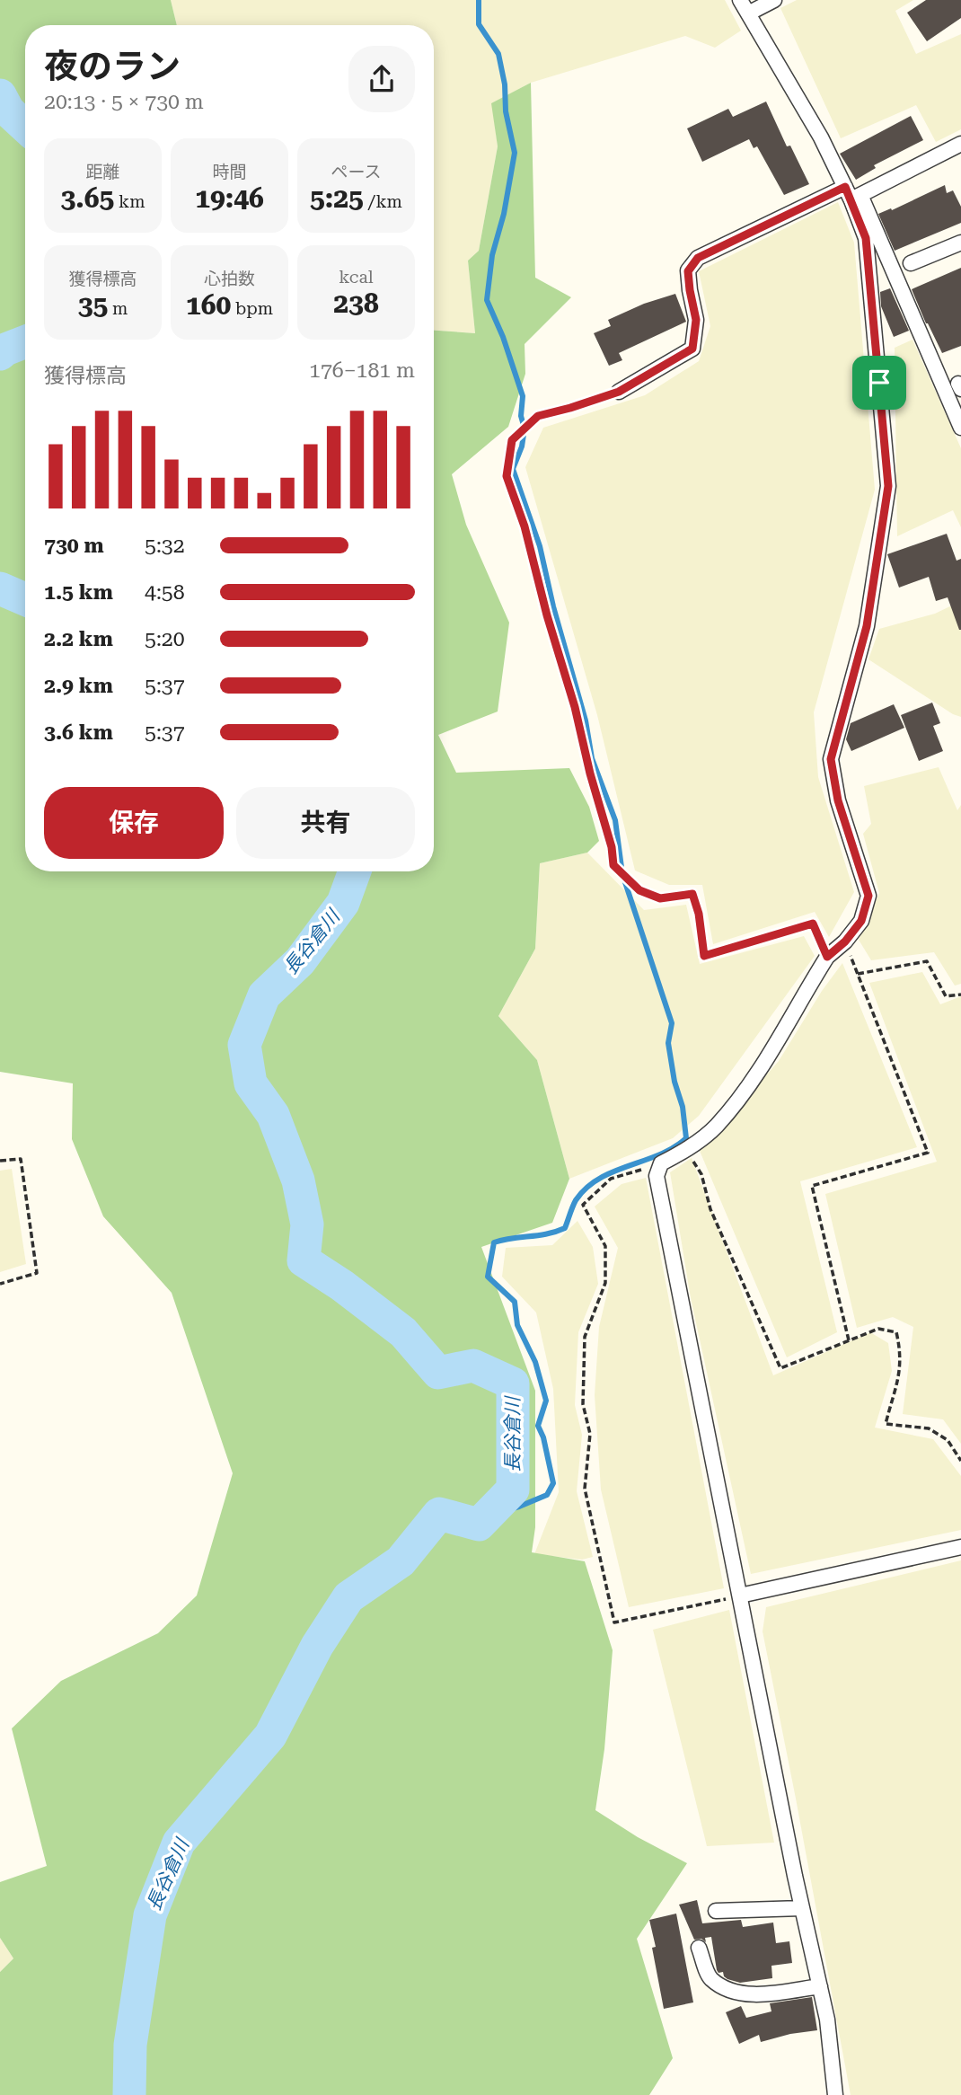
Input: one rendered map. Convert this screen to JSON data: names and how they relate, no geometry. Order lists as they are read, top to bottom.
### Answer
{
  "water": ["長谷倉川"],
  "page": {
    "heading": ["夜のラン", "20:13 · 5 × 730 m"],
    "stats": [
      ["距離", "3.65 km"],
      ["時間", "19:46"],
      ["ペース", "5:25 /km"],
      ["獲得標高", "35 m"],
      ["心拍数", "160 bpm"],
      ["kcal", "238"]
    ],
    "chart": ["獲得標高", "176–181 m"],
    "list": [
      {
        "name": "730 m",
        "note": "5:32"
      },
      {
        "name": "1.5 km",
        "note": "4:58"
      },
      {
        "name": "2.2 km",
        "note": "5:20"
      },
      {
        "name": "2.9 km",
        "note": "5:37"
      },
      {
        "name": "3.6 km",
        "note": "5:37"
      }
    ],
    "buttons": ["保存", "共有"]
  }
}
